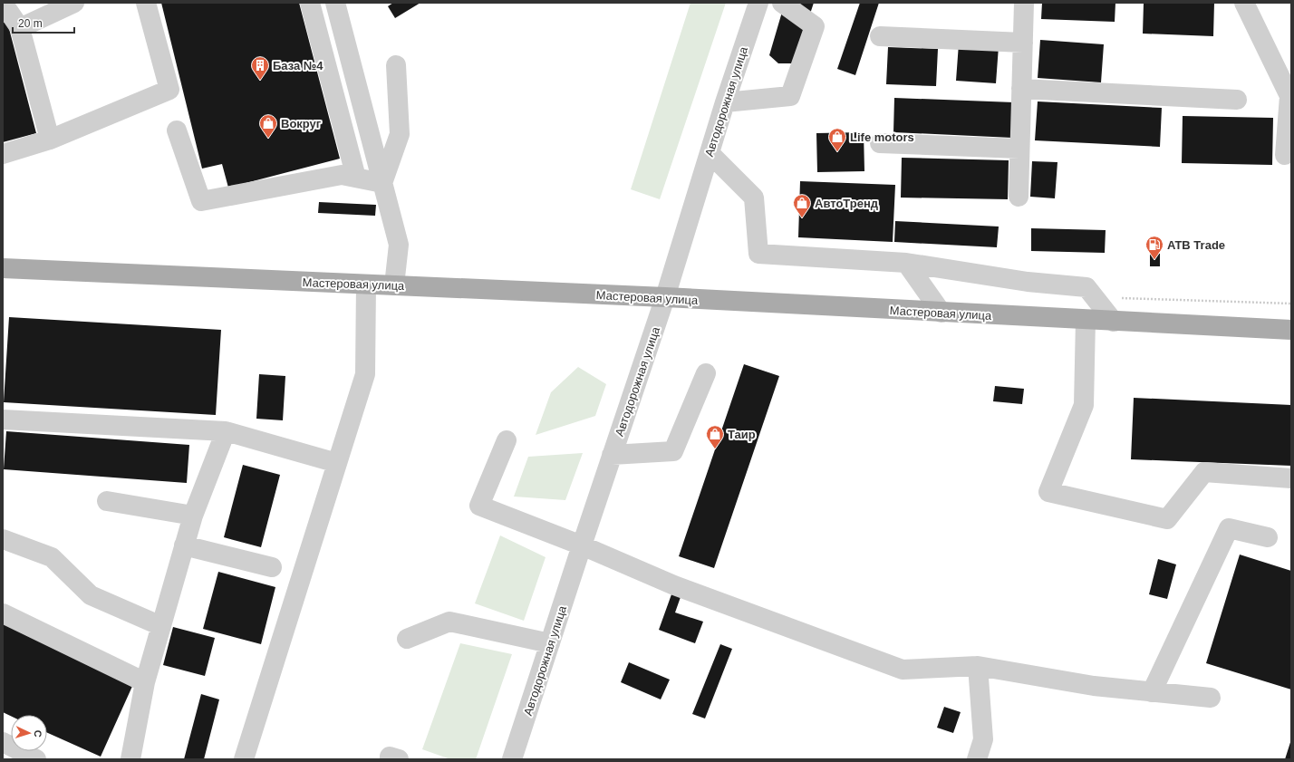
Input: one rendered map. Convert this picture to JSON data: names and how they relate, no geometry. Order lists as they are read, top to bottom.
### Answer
{
  "streets": {
    "main road": ["Мастеровая улица"],
    "street": ["Автодорожная улица"]
  },
  "crossings": [
    ["Автодорожная улица", "Мастеровая улица"]
  ],
  "places": {
    "building": ["База №4"],
    "shop": [
      "Вокруг",
      "Life motors",
      "АвтоТренд",
      "Таир"
    ],
    "fuel station": ["ATB Trade"]
  },
  "scale_bar": "20 m",
  "north": "right"
}
